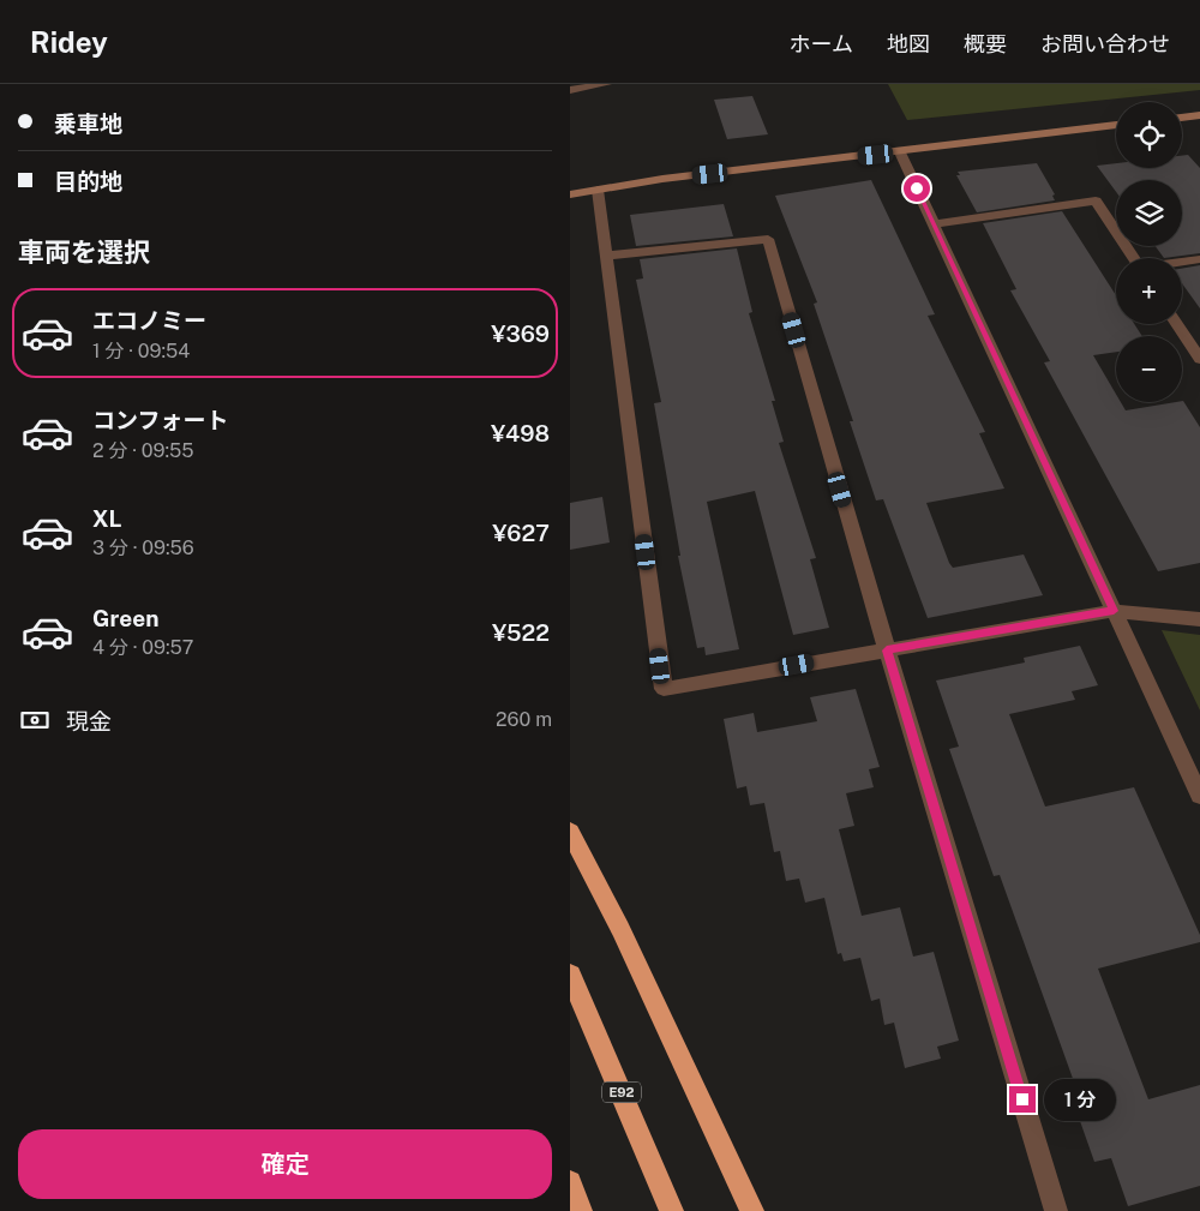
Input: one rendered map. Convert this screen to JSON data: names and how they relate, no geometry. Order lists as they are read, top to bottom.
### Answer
{
  "streets": {
    "highway": ["E92"]
  },
  "page": {
    "header": "Ridey",
    "nav": [
      "ホーム",
      "地図",
      "概要",
      "お問い合わせ"
    ],
    "banner": ["乗車地", "目的地"],
    "map_buttons": ["+", "−"],
    "heading": "車両を選択",
    "list": [
      {
        "name": "エコノミー",
        "note": "1 分 · 09:54",
        "value": "¥369"
      },
      {
        "name": "コンフォート",
        "note": "2 分 · 09:55",
        "value": "¥498"
      },
      {
        "name": "XL",
        "note": "3 分 · 09:56",
        "value": "¥627"
      },
      {
        "name": "Green",
        "note": "4 分 · 09:57",
        "value": "¥522"
      }
    ],
    "pay": ["現金", "260 m"],
    "bubble": "1 分",
    "buttons": "確定"
  }
}
